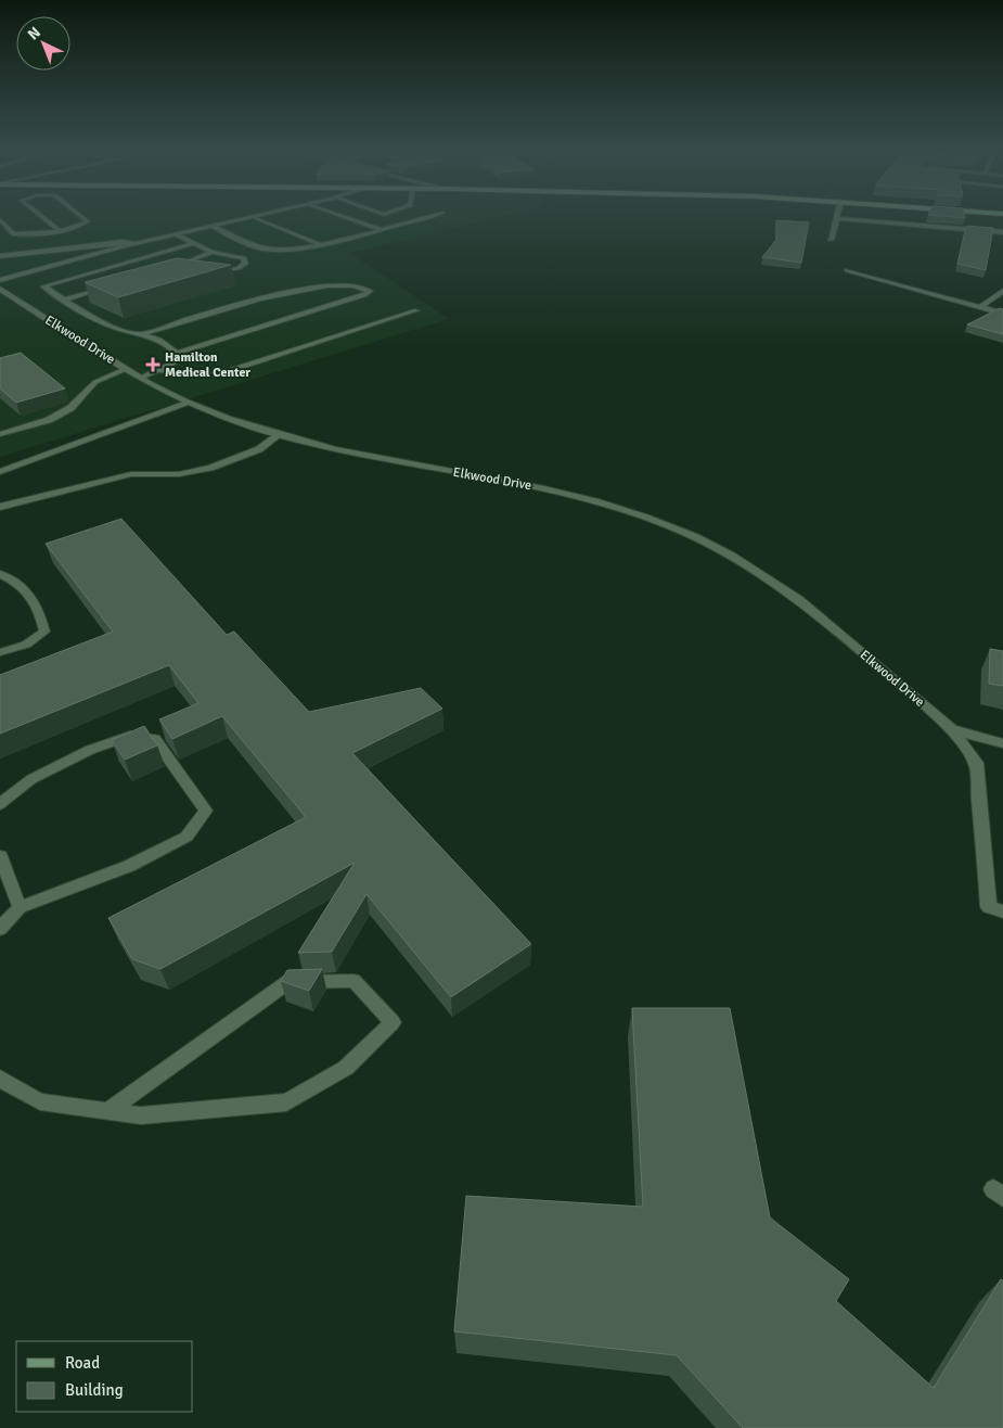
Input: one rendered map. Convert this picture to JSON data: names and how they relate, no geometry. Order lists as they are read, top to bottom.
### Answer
{
  "streets": {
    "street": ["Elkwood Drive"]
  },
  "places": {
    "health": ["Hamilton Medical Center"]
  },
  "legend": ["Road", "Building"],
  "north": "top left"
}
